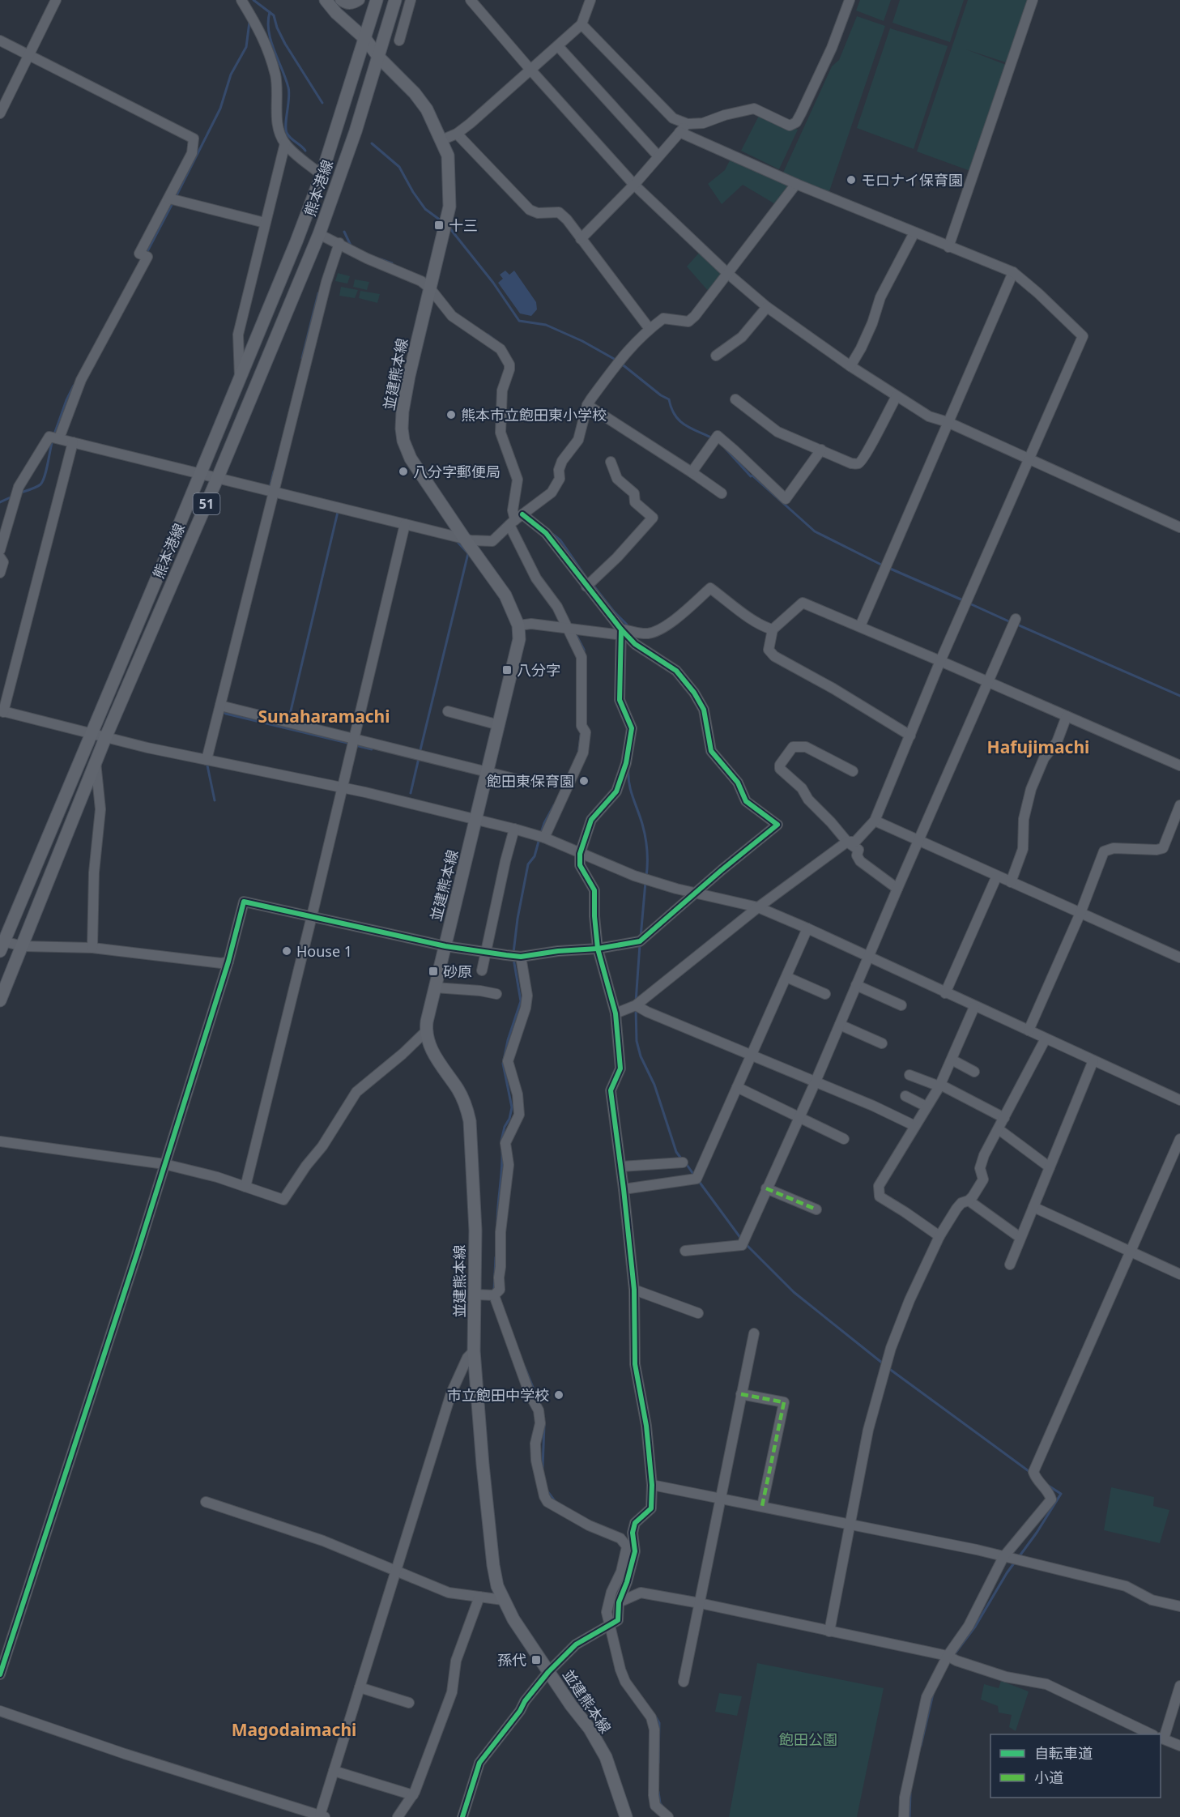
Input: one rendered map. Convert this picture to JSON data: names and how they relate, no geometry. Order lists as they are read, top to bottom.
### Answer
{
  "streets": {
    "main road": ["熊本港線", "並建熊本線", "51"]
  },
  "crossings": [
    ["熊本港線", "並建熊本線"]
  ],
  "districts": ["Sunaharamachi", "Hafujimachi", "Magodaimachi"],
  "parks": ["飽田公園"],
  "places": {
    "other": [
      "モロナイ保育園",
      "熊本市立飽田東小学校",
      "八分字郵便局",
      "飽田東保育園",
      "House 1",
      "市立飽田中学校"
    ],
    "transit": [
      "十三",
      "八分字",
      "砂原",
      "孫代"
    ]
  },
  "legend": ["自転車道", "小道"]
}
